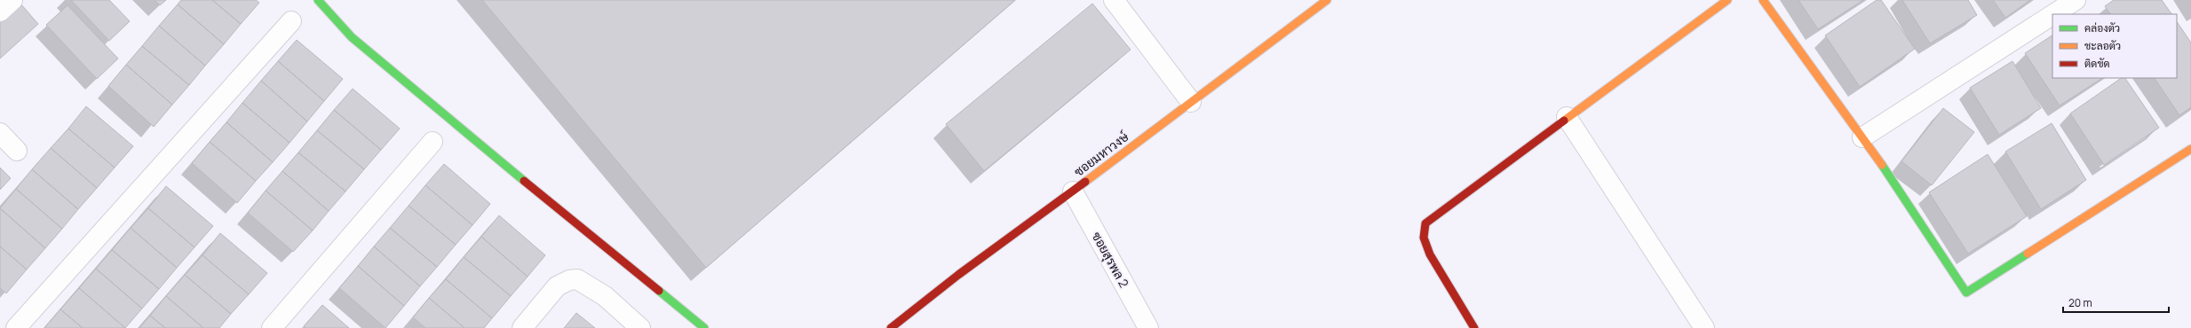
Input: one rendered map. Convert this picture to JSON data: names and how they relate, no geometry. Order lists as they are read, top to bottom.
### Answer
{
  "streets": {
    "street": ["ซอยมหาวงษ์", "ซอยสุรพล 2"]
  },
  "crossings": [
    ["ซอยมหาวงษ์", "ซอยสุรพล 2"]
  ],
  "legend": ["คล่องตัว", "ชะลอตัว", "ติดขัด"],
  "scale_bar": "20 m"
}
